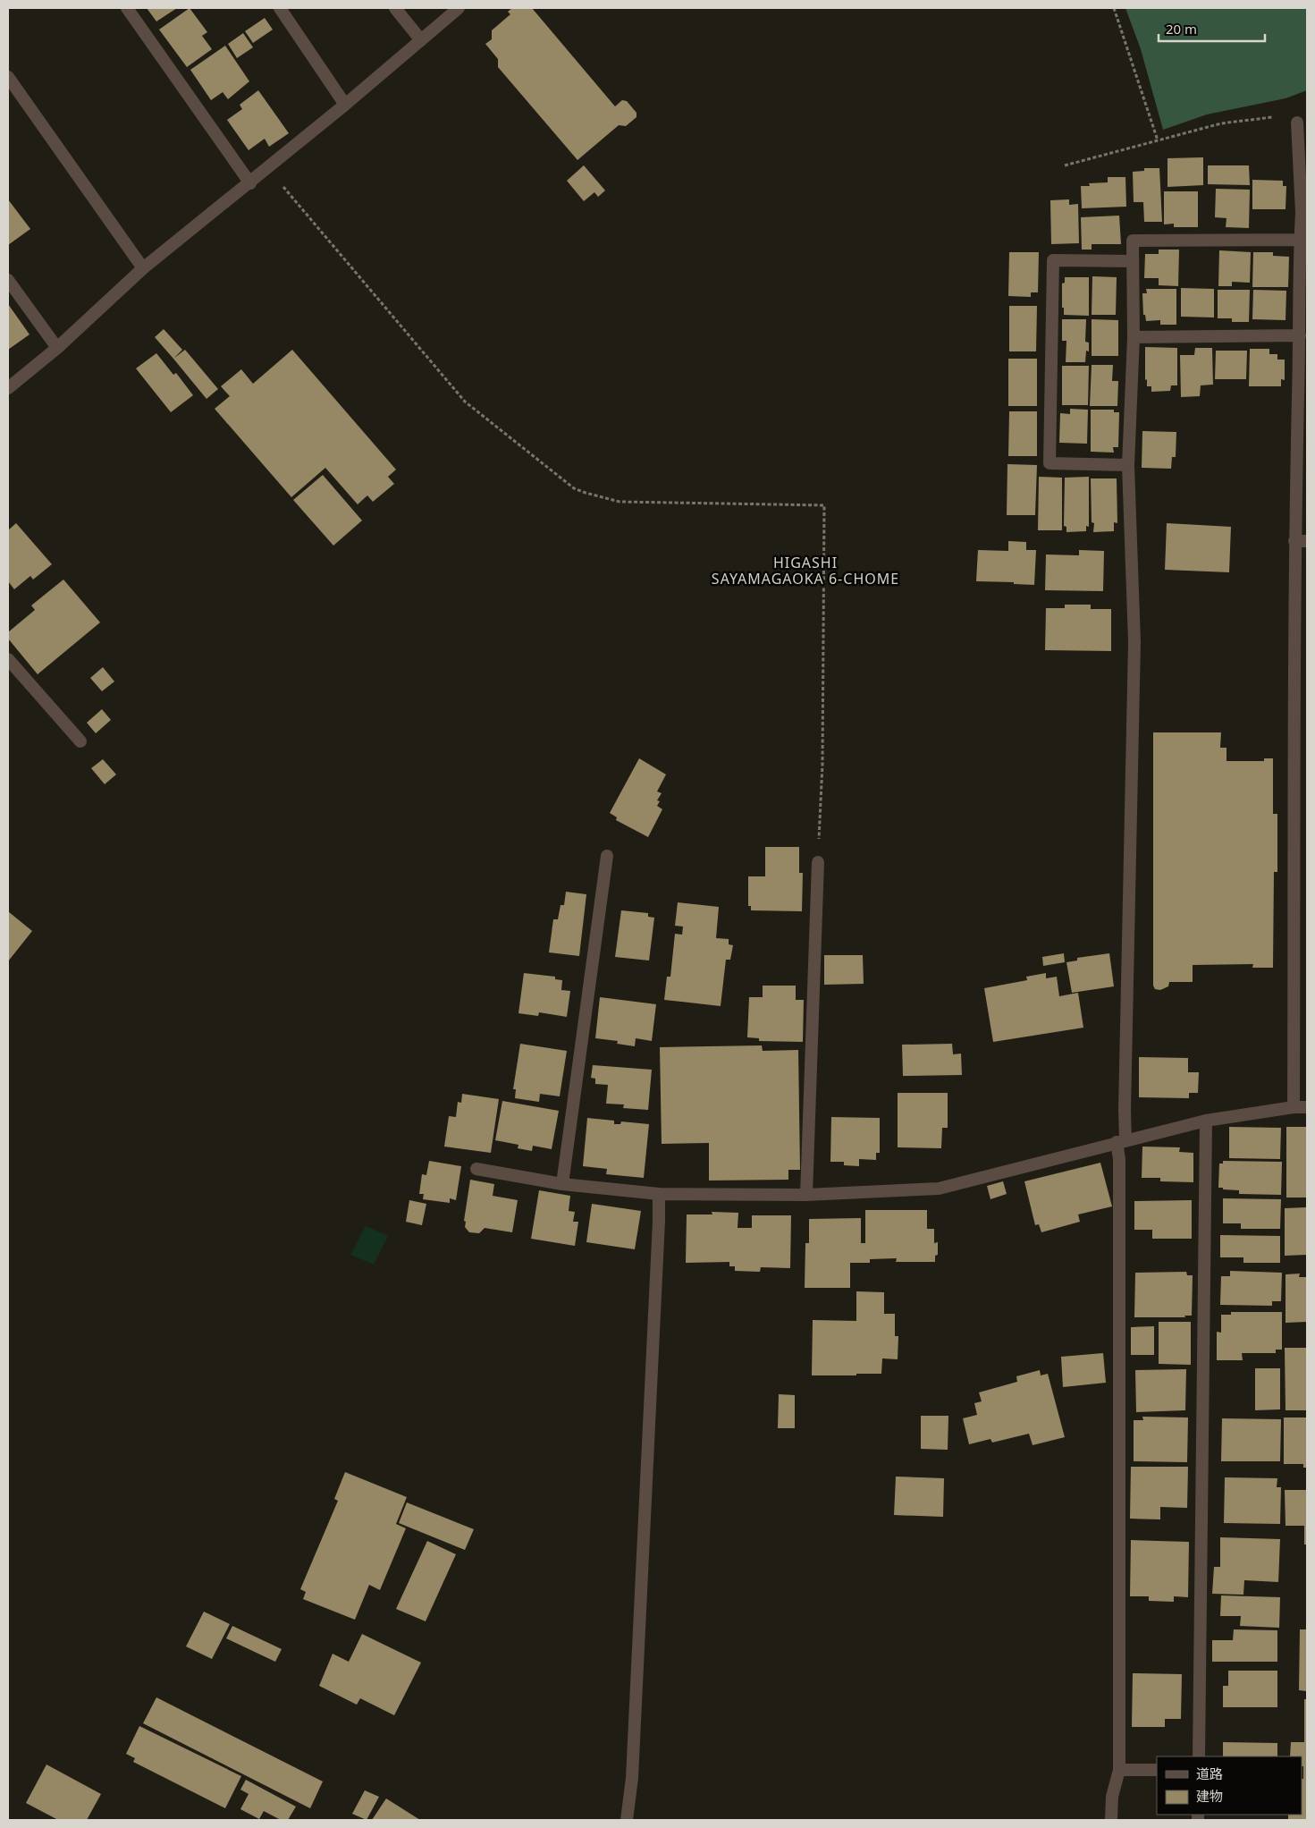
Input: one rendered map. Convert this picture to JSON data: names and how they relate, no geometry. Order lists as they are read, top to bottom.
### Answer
{
  "districts": ["HIGASHI SAYAMAGAOKA 6-CHOME"],
  "legend": ["道路", "建物"],
  "scale_bar": "20 m"
}
